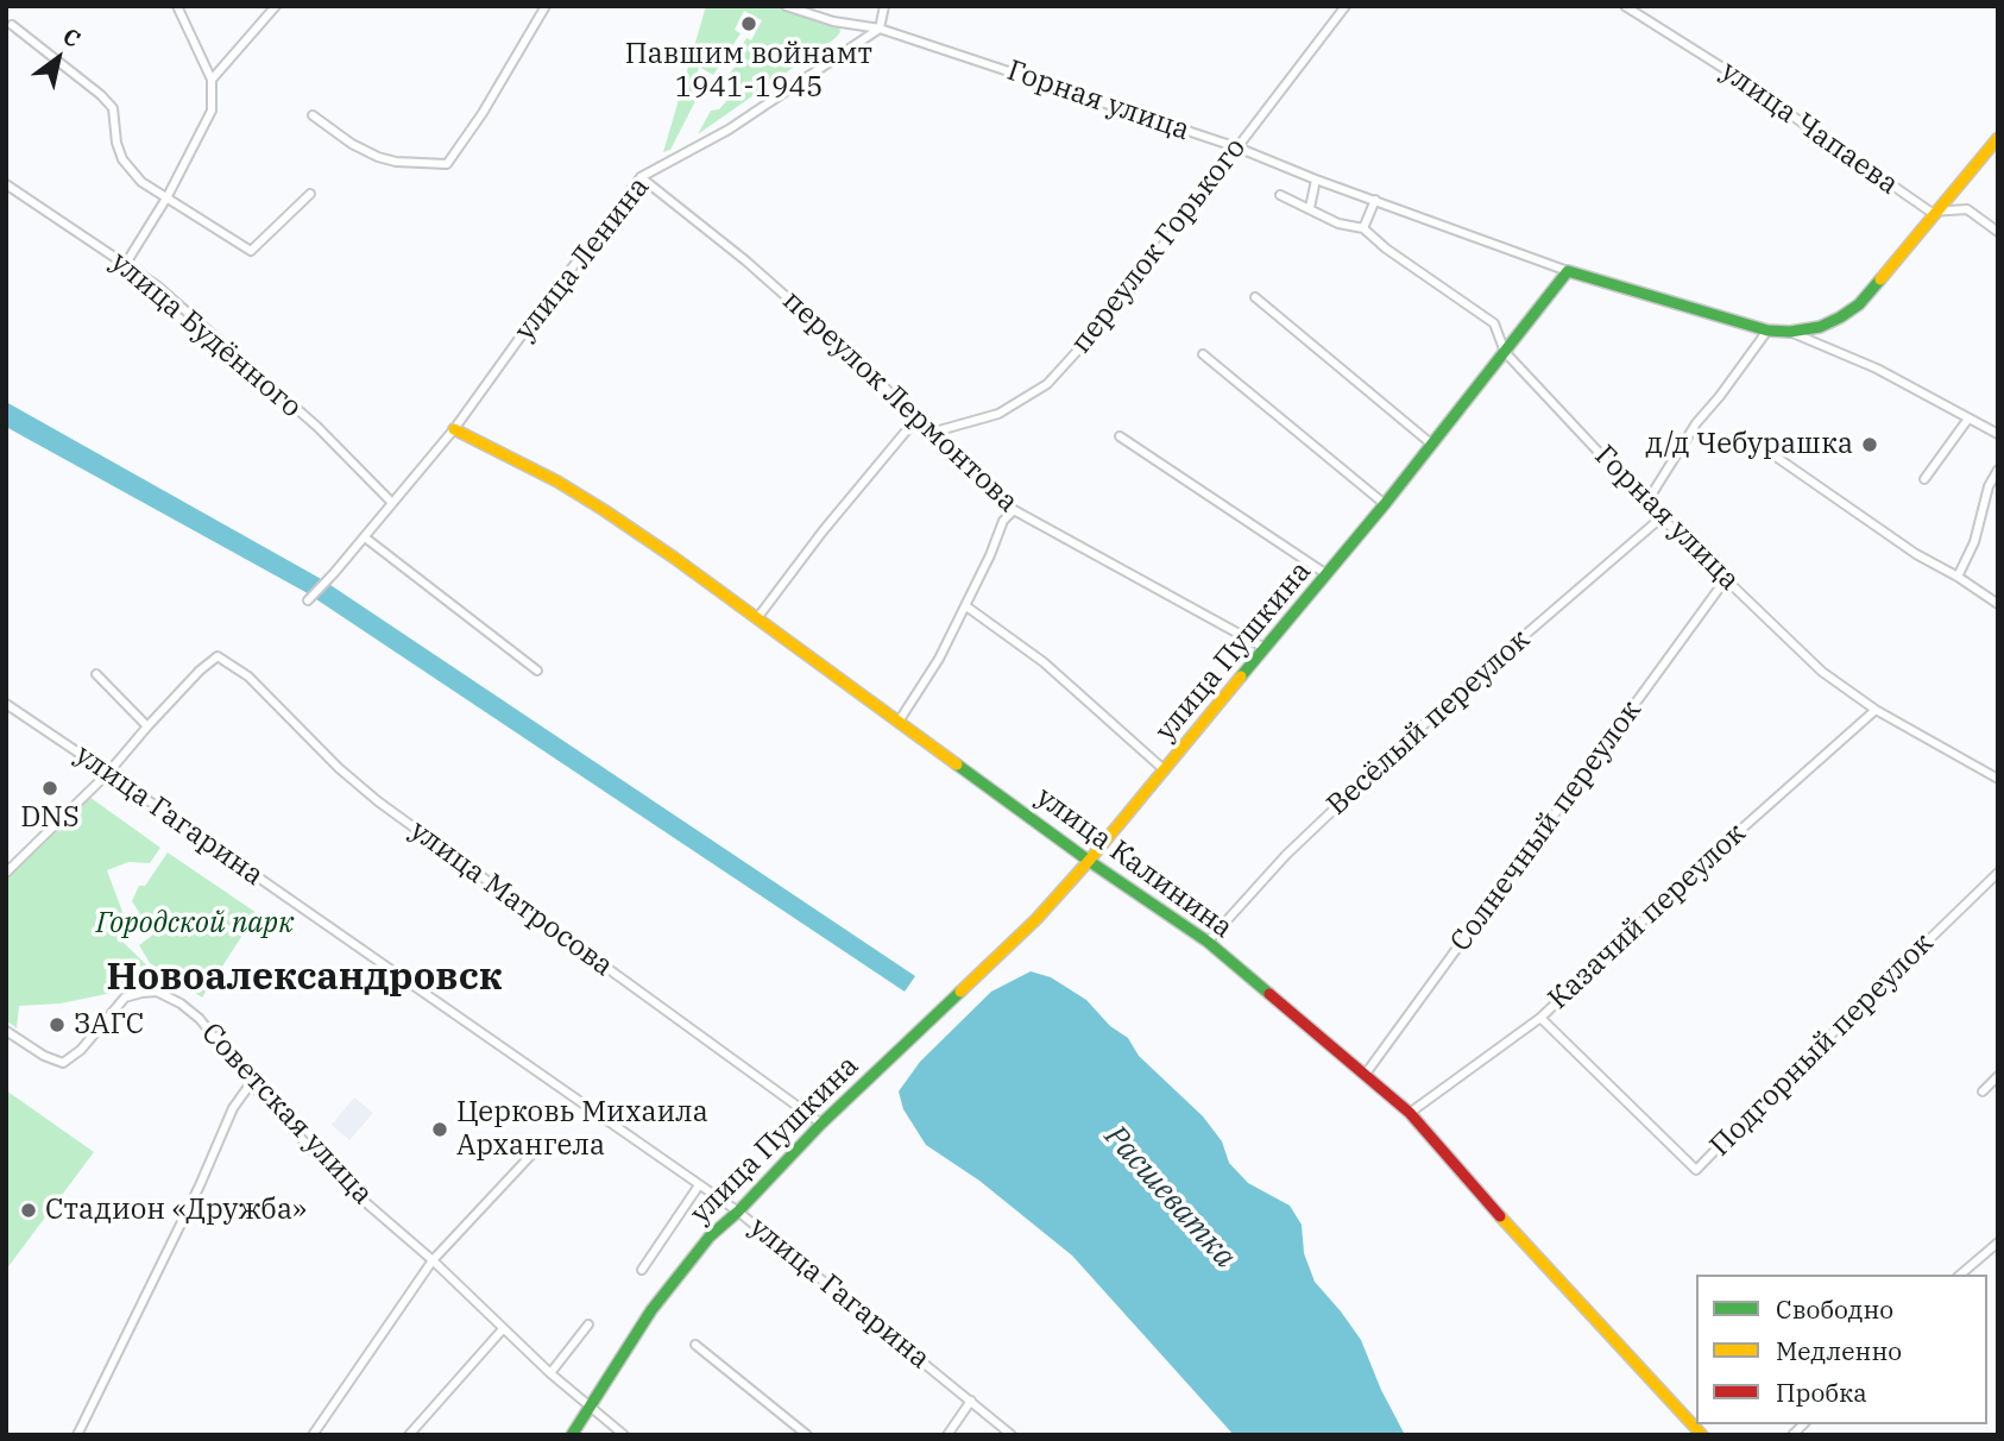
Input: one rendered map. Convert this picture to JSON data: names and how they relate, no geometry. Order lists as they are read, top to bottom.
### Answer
{
  "streets": {
    "main road": ["улица Пушкина", "улица Калинина"],
    "street": [
      "Горная улица",
      "улица Чапаева",
      "переулок Горького",
      "улица Ленина",
      "улица Будённого",
      "переулок Лермонтова",
      "Весёлый переулок",
      "улица Гагарина",
      "Солнечный переулок",
      "улица Матросова",
      "Казачий переулок",
      "Подгорный переулок",
      "Советская улица"
    ]
  },
  "crossings": [
    ["Горная улица", "переулок Горького"],
    ["Горная улица", "улица Ленина"],
    ["Горная улица", "улица Пушкина"],
    ["Горная улица", "Весёлый переулок"],
    ["Горная улица", "Солнечный переулок"],
    ["Горная улица", "Казачий переулок"],
    ["переулок Горького", "переулок Лермонтова"],
    ["улица Ленина", "улица Будённого"],
    ["улица Ленина", "переулок Лермонтова"],
    ["улица Ленина", "улица Калинина"],
    ["переулок Лермонтова", "улица Пушкина"],
    ["улица Пушкина", "улица Гагарина"],
    ["улица Пушкина", "улица Калинина"],
    ["улица Пушкина", "улица Матросова"],
    ["улица Пушкина", "Советская улица"],
    ["Весёлый переулок", "улица Калинина"],
    ["Солнечный переулок", "улица Калинина"],
    ["улица Калинина", "Казачий переулок"],
    ["Казачий переулок", "Подгорный переулок"]
  ],
  "districts": ["Новоалександровск"],
  "water": ["Расшеватка"],
  "parks": ["Городской парк"],
  "places": [
    "Павшим войнамт 1941-1945",
    "д/д Чебурашка",
    "DNS",
    "ЗАГС",
    "Церковь Михаила Архангела",
    "Стадион «Дружба»"
  ],
  "legend": ["Свободно", "Медленно", "Пробка"],
  "north": "top right"
}
